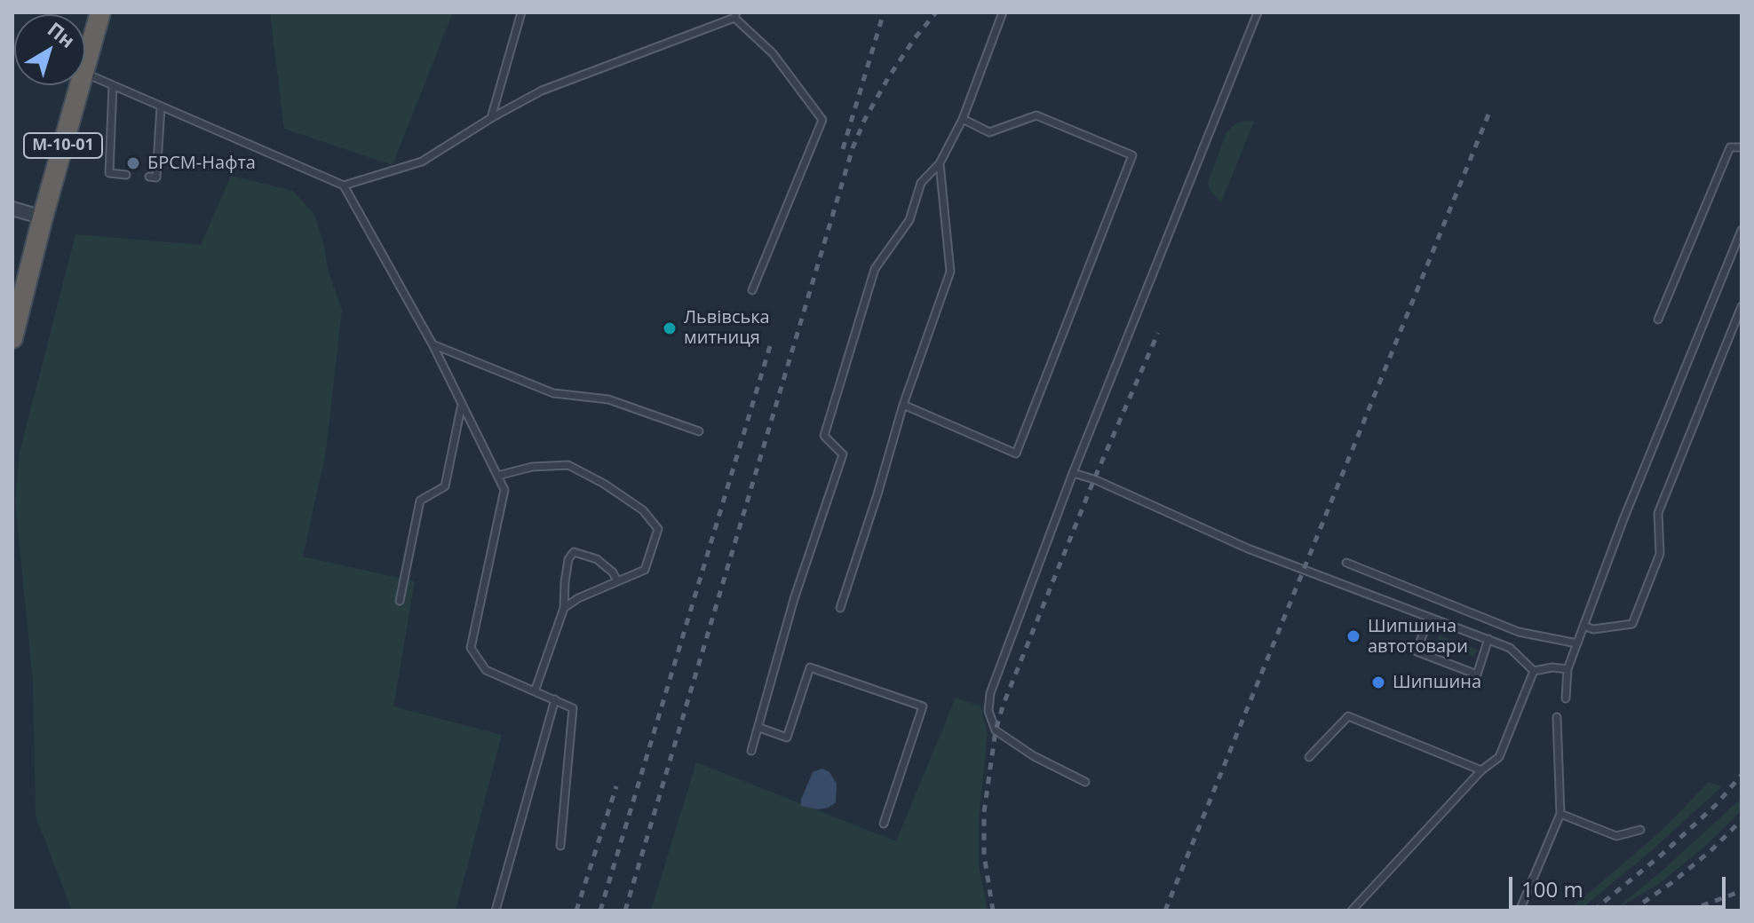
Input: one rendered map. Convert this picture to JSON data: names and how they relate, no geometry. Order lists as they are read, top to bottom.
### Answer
{
  "streets": {
    "highway": ["М-10-01"]
  },
  "places": [
    "БРСМ-Нафта",
    "Львівська митниця",
    "Шипшина автотовари",
    "Шипшина"
  ],
  "scale_bar": "100 m",
  "north": "top right"
}
